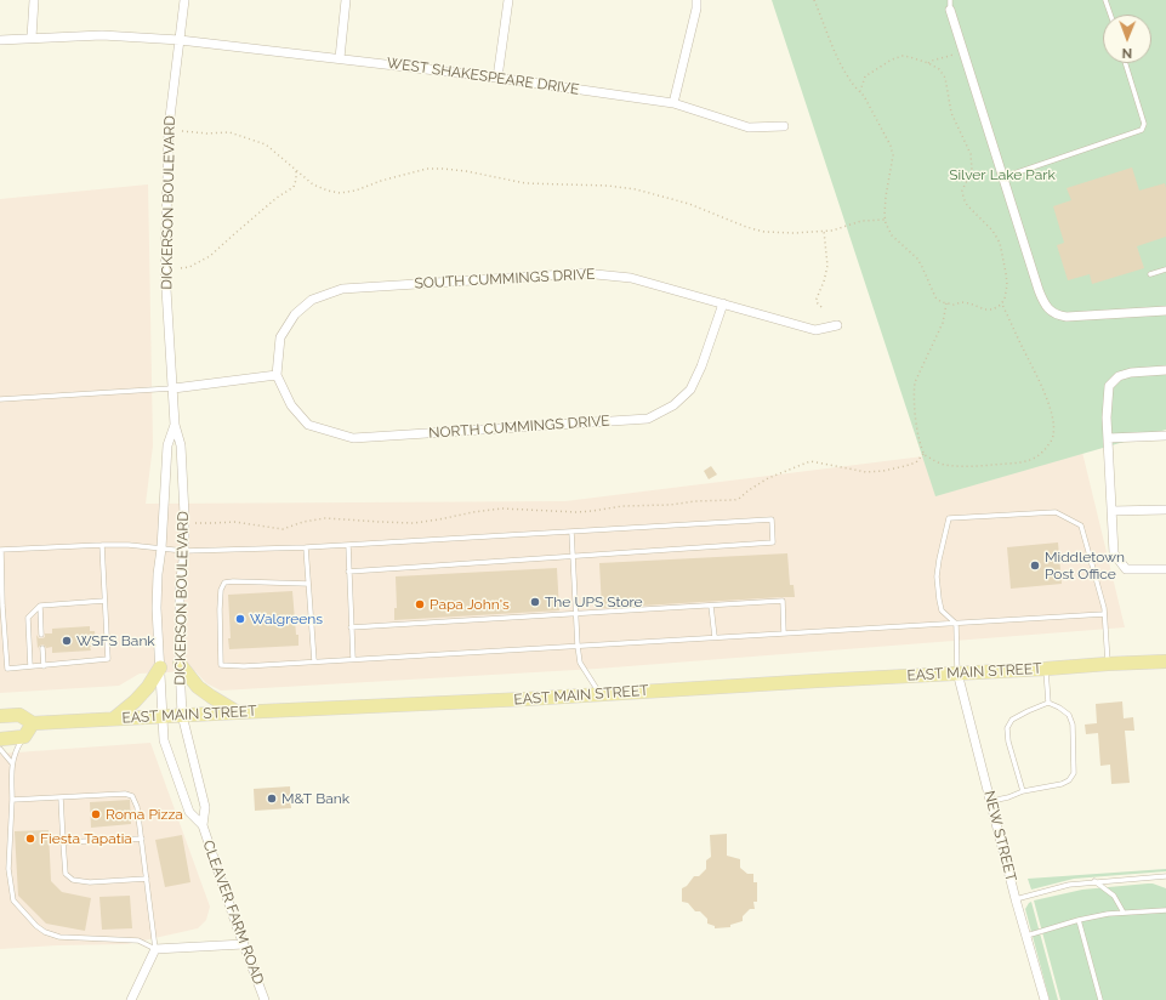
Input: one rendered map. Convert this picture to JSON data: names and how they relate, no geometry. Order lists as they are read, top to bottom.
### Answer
{
  "streets": {
    "main road": ["EAST MAIN STREET"],
    "street": [
      "WEST SHAKESPEARE DRIVE",
      "DICKERSON BOULEVARD",
      "SOUTH CUMMINGS DRIVE",
      "NORTH CUMMINGS DRIVE",
      "NEW STREET",
      "CLEAVER FARM ROAD"
    ]
  },
  "crossings": [
    ["WEST SHAKESPEARE DRIVE", "DICKERSON BOULEVARD"],
    ["DICKERSON BOULEVARD", "EAST MAIN STREET"],
    ["DICKERSON BOULEVARD", "CLEAVER FARM ROAD"],
    ["SOUTH CUMMINGS DRIVE", "NORTH CUMMINGS DRIVE"],
    ["EAST MAIN STREET", "NEW STREET"],
    ["EAST MAIN STREET", "CLEAVER FARM ROAD"]
  ],
  "parks": ["Silver Lake Park"],
  "places": [
    "Middletown Post Office",
    "The UPS Store",
    "Papa John's",
    "Walgreens",
    "WSFS Bank",
    "M&T Bank",
    "Roma Pizza",
    "Fiesta Tapatia"
  ],
  "north": "bottom"
}
